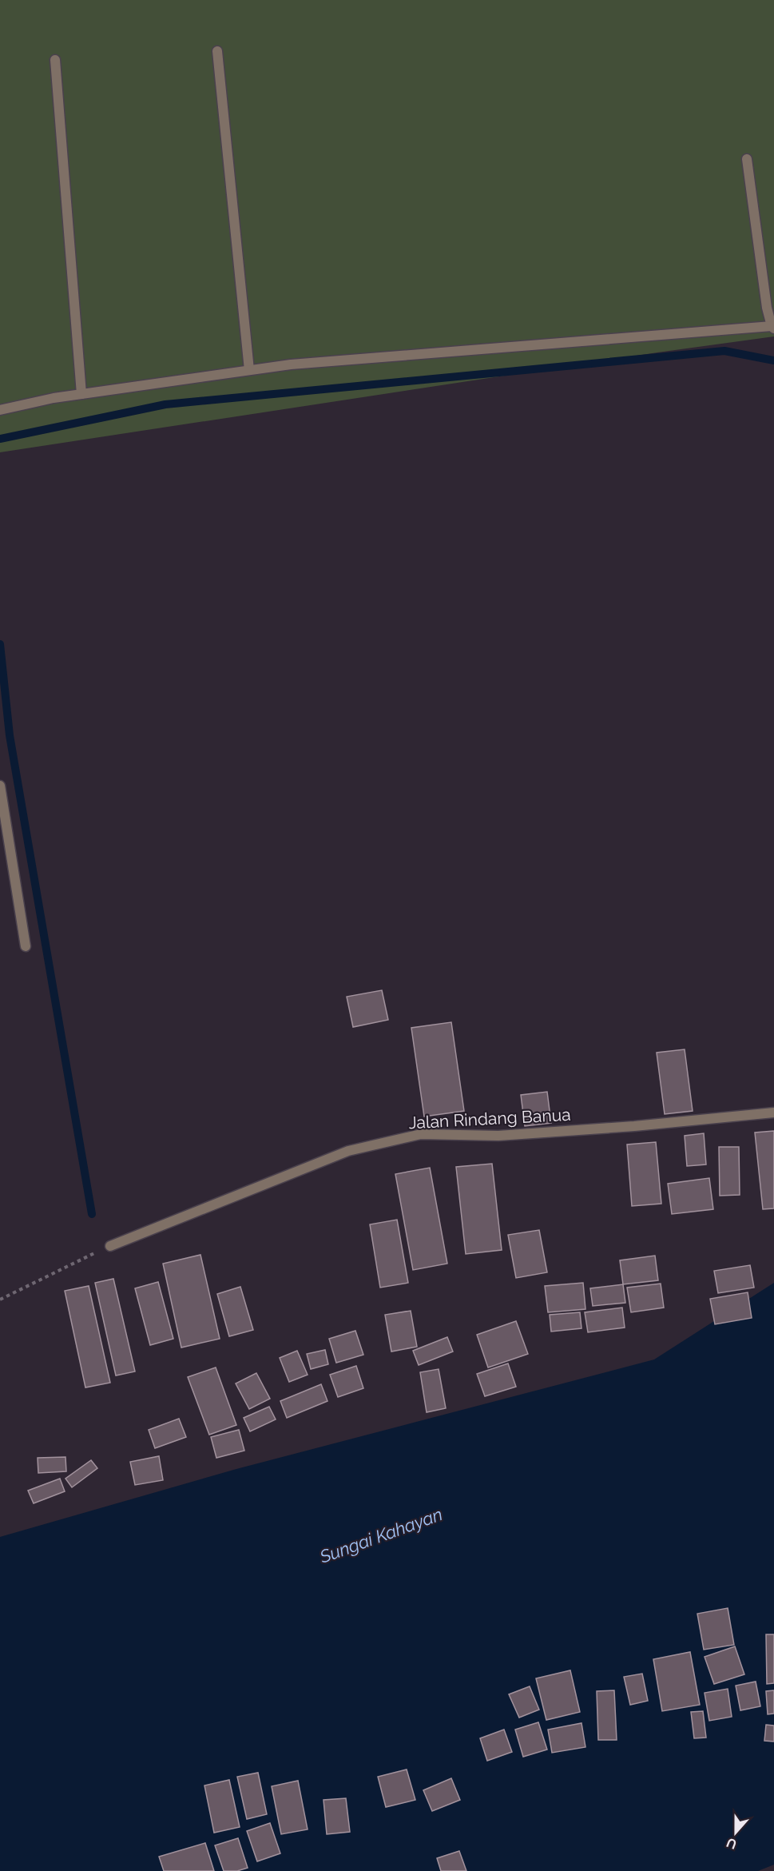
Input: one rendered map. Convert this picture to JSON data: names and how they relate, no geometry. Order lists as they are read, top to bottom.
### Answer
{
  "streets": {
    "street": ["Jalan Rindang Banua"]
  },
  "water": ["Sungai Kahayan"],
  "north": "bottom"
}
